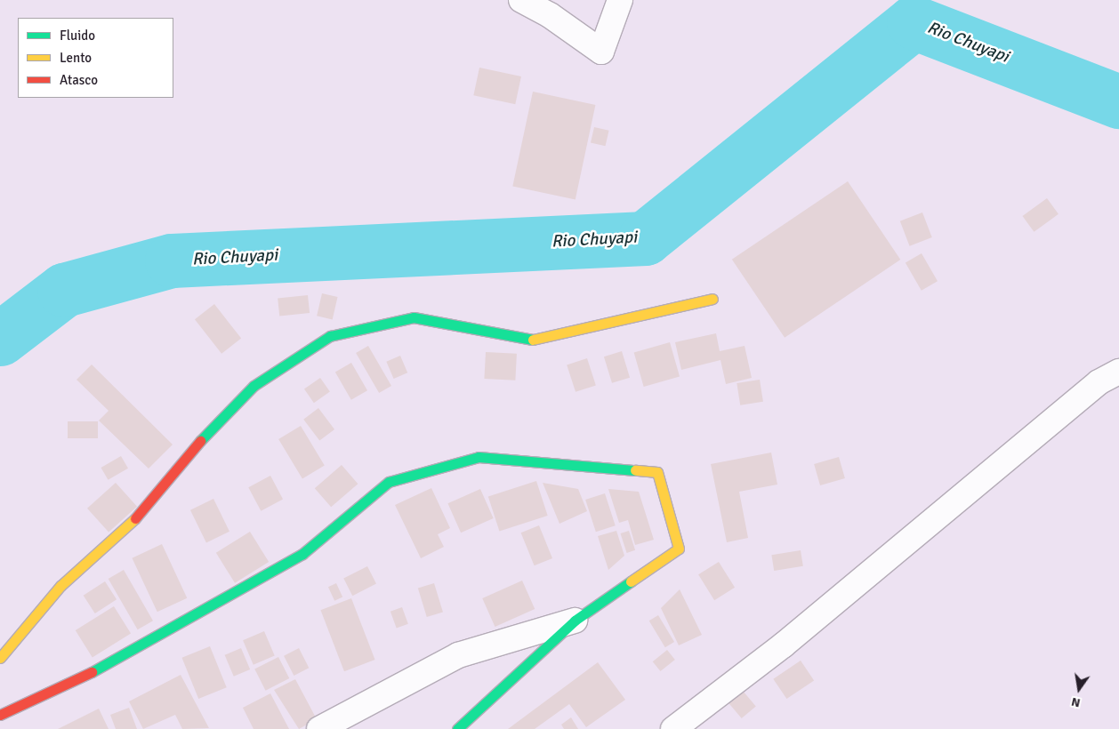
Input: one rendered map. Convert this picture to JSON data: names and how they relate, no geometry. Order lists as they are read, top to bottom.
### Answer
{
  "water": ["Rio Chuyapi"],
  "legend": ["Fluido", "Lento", "Atasco"],
  "north": "bottom"
}
